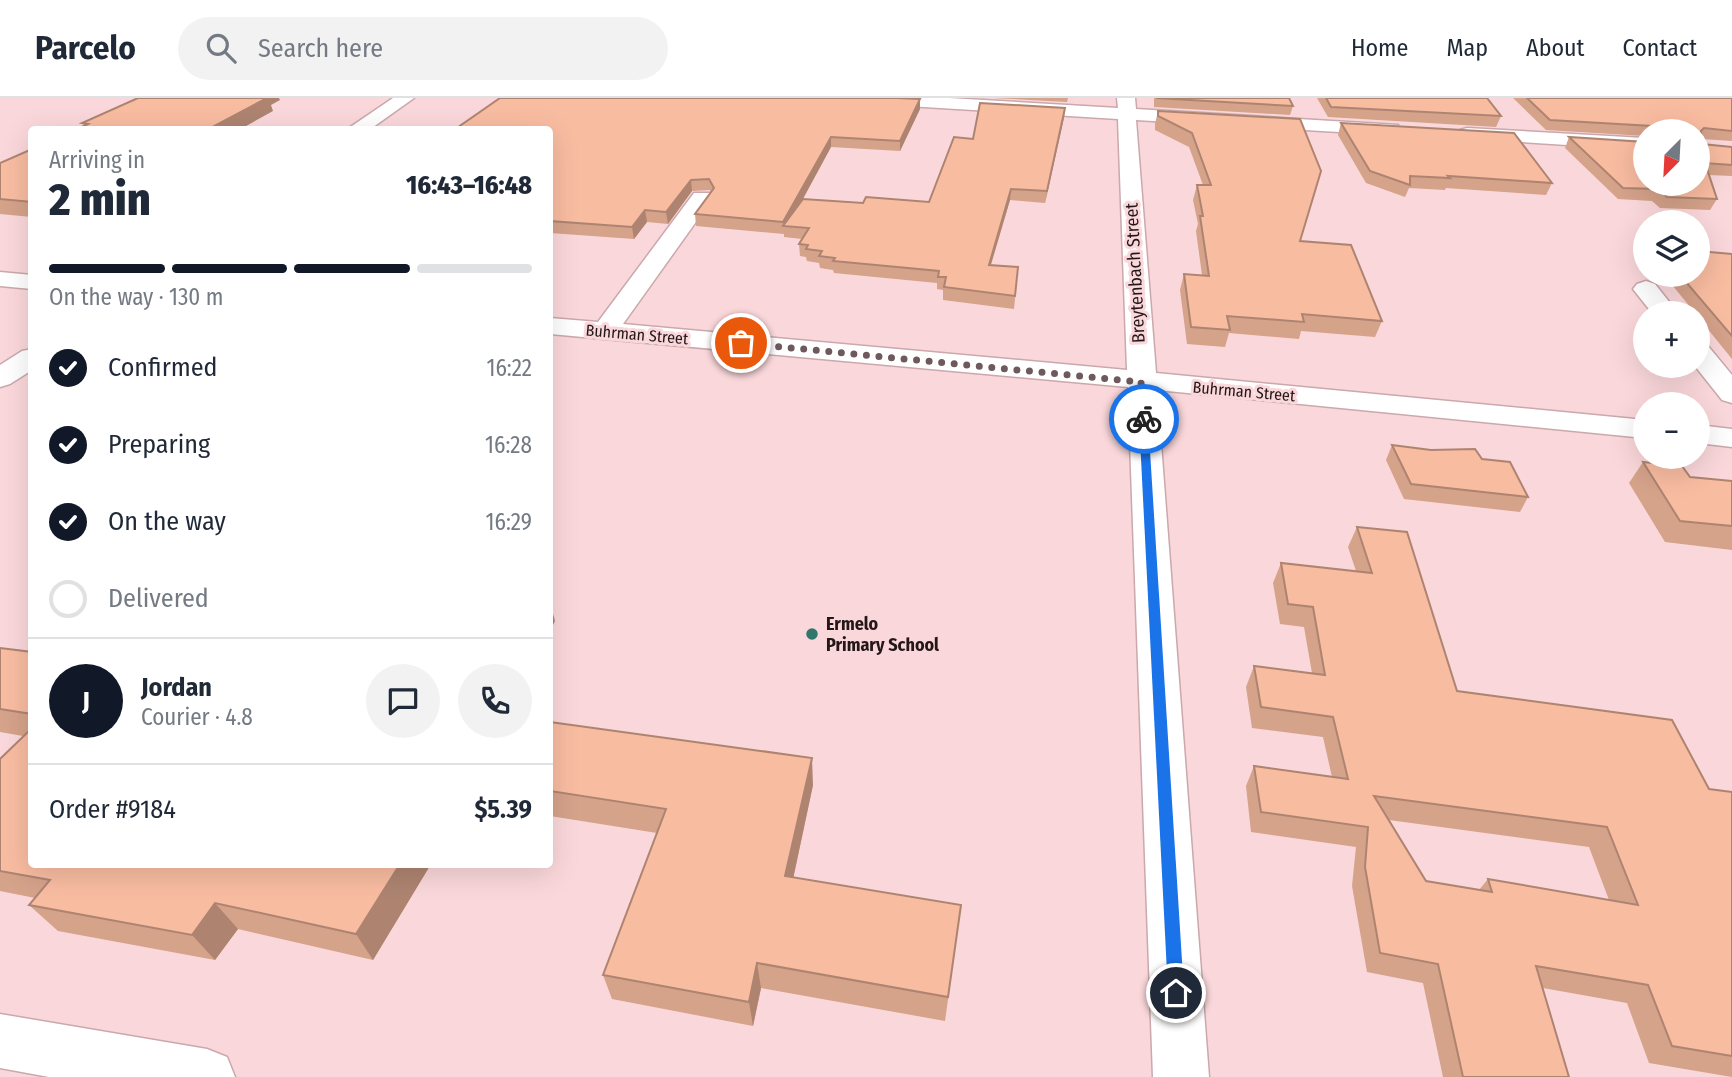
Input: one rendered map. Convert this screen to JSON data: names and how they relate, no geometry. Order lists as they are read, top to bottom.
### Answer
{
  "streets": {
    "street": ["Breytenbach Street", "Buhrman Street"]
  },
  "crossings": [
    ["Breytenbach Street", "Buhrman Street"]
  ],
  "places": ["Ermelo Primary School"],
  "north": "bottom left",
  "page": {
    "header": "Parcelo",
    "search": "Search here",
    "nav": [
      "Home",
      "Map",
      "About",
      "Contact"
    ],
    "map_buttons": ["+", "−"],
    "heading": ["2 min", "Arriving in", "16:43–16:48"],
    "panel": [
      "Jordan",
      "Courier · 4.8",
      "Order #9184",
      "$5.39"
    ],
    "bar": "On the way · 130 m",
    "list": [
      ["Confirmed", "16:22"],
      ["Preparing", "16:28"],
      ["On the way", "16:29"],
      "Delivered"
    ],
    "round": "J"
  }
}
